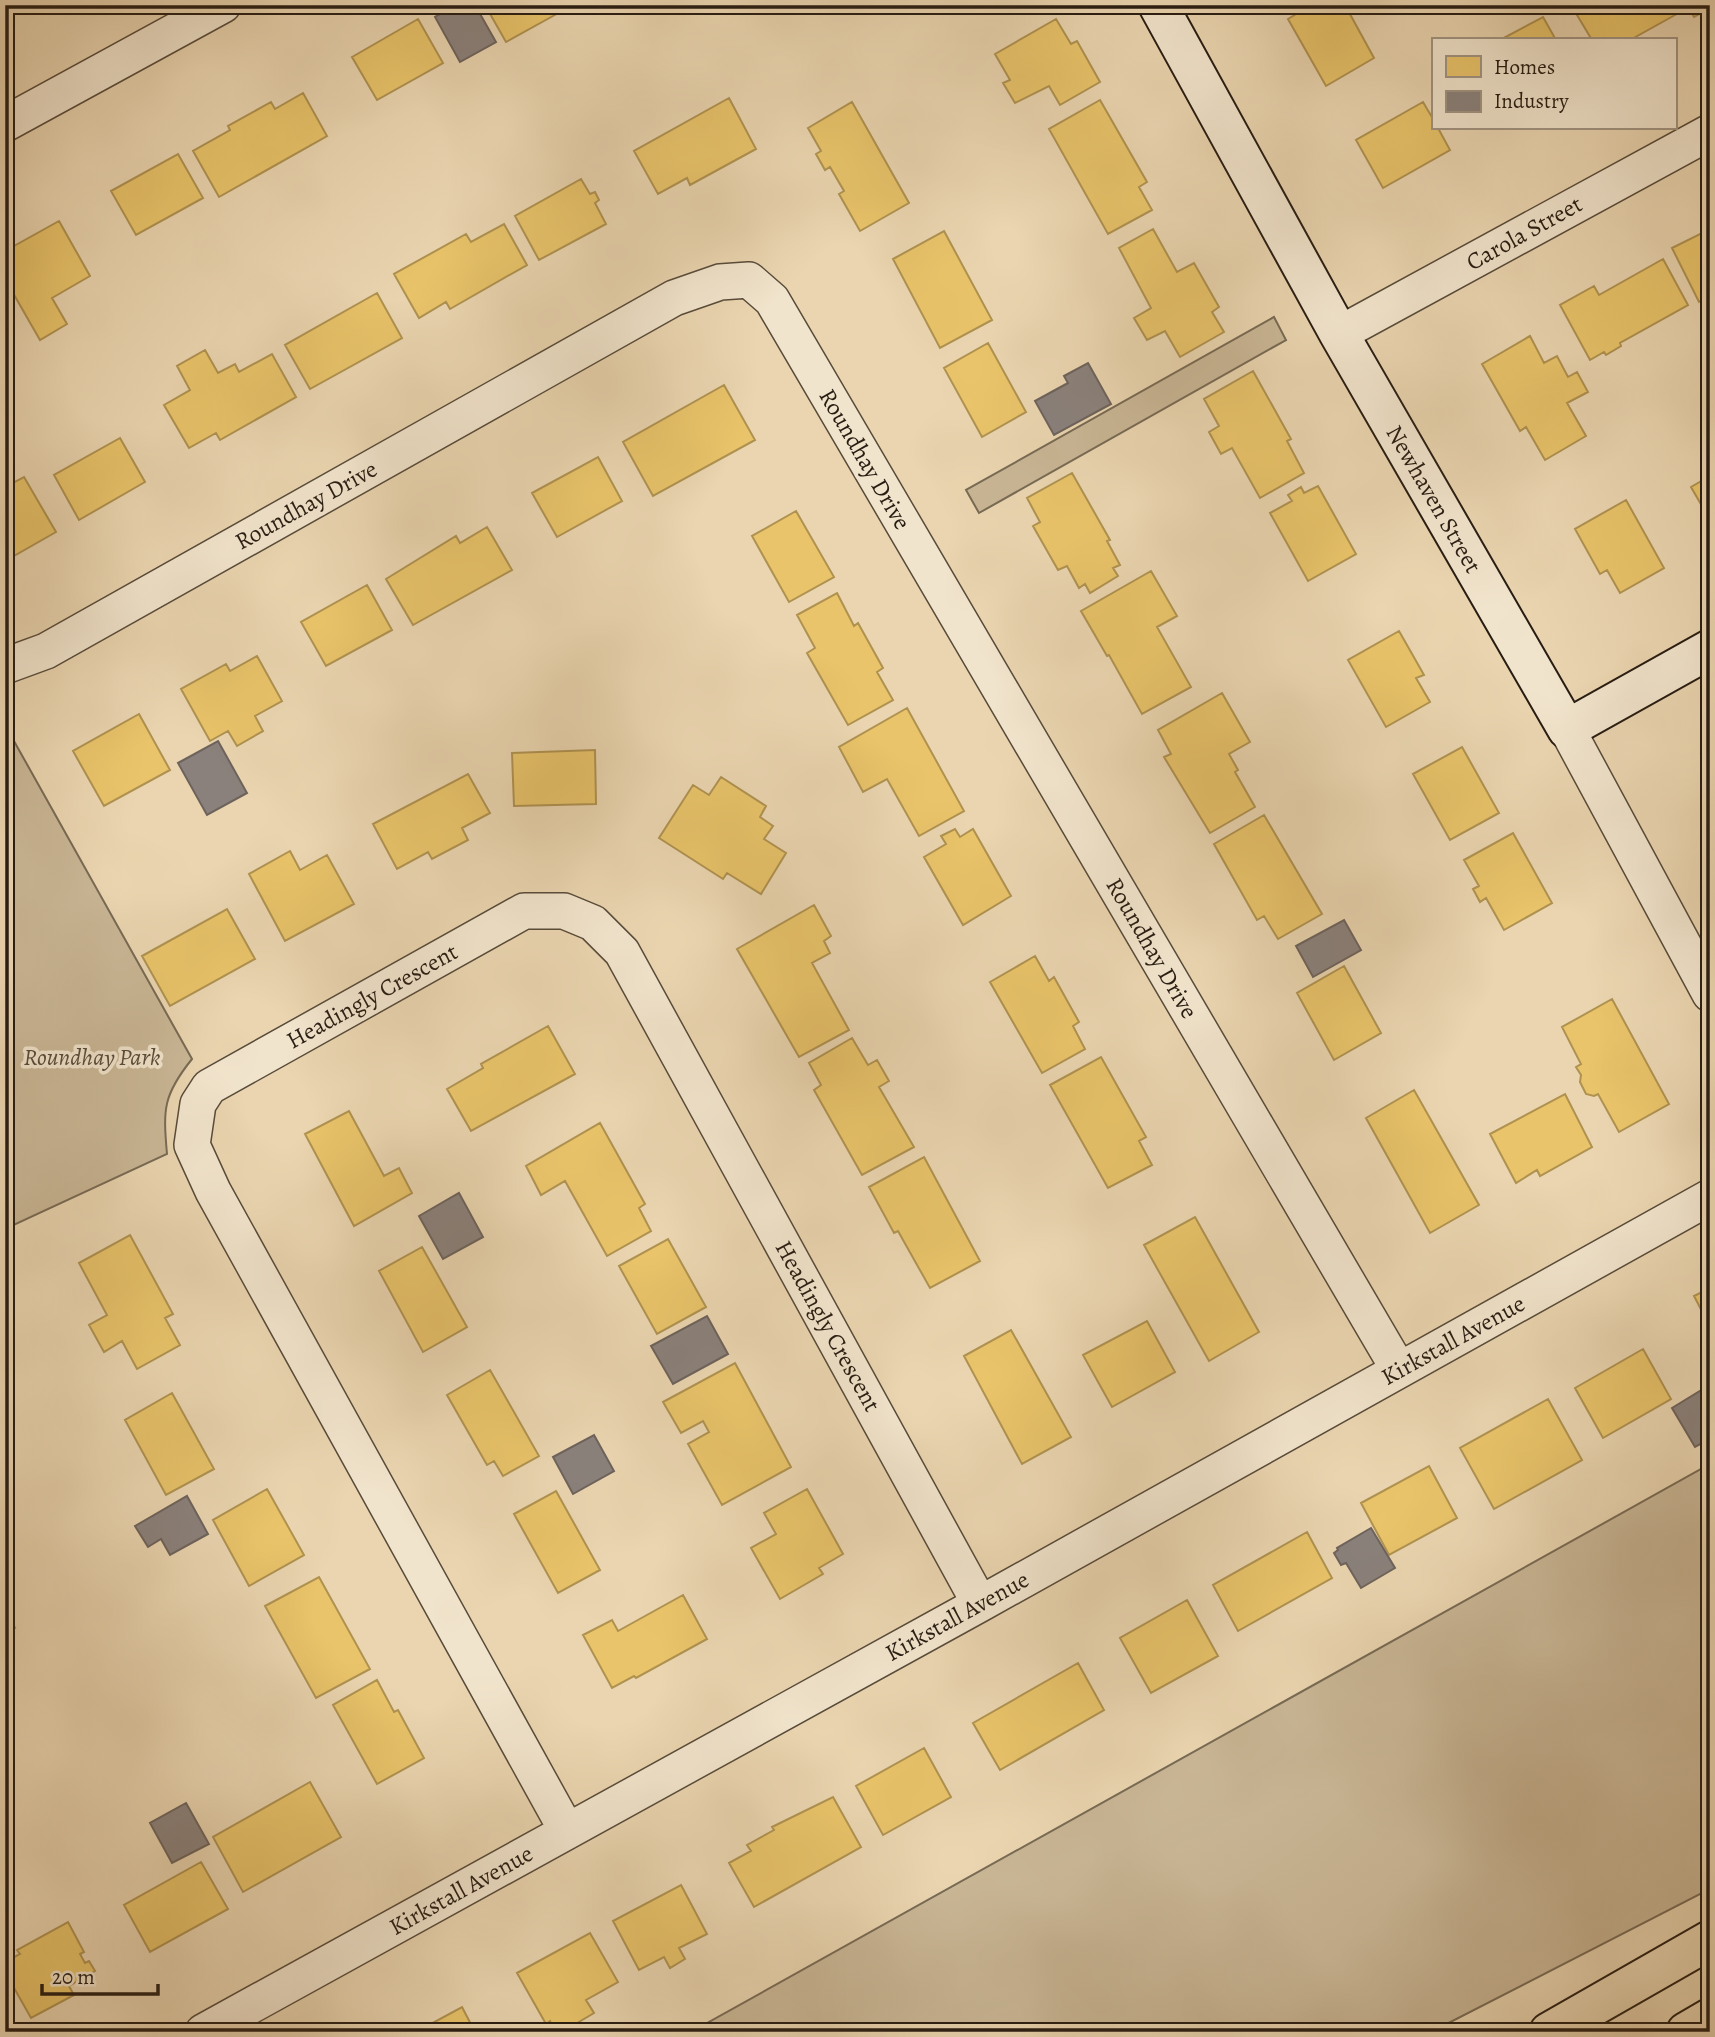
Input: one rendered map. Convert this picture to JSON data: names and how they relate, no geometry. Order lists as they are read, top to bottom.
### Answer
{
  "streets": {
    "street": [
      "Carola Street",
      "Roundhay Drive",
      "Newhaven Street",
      "Headingly Crescent",
      "Kirkstall Avenue"
    ]
  },
  "crossings": [
    ["Carola Street", "Newhaven Street"],
    ["Roundhay Drive", "Kirkstall Avenue"],
    ["Headingly Crescent", "Kirkstall Avenue"]
  ],
  "parks": ["Roundhay Park"],
  "legend": ["Homes", "Industry"],
  "scale_bar": "20 m"
}
